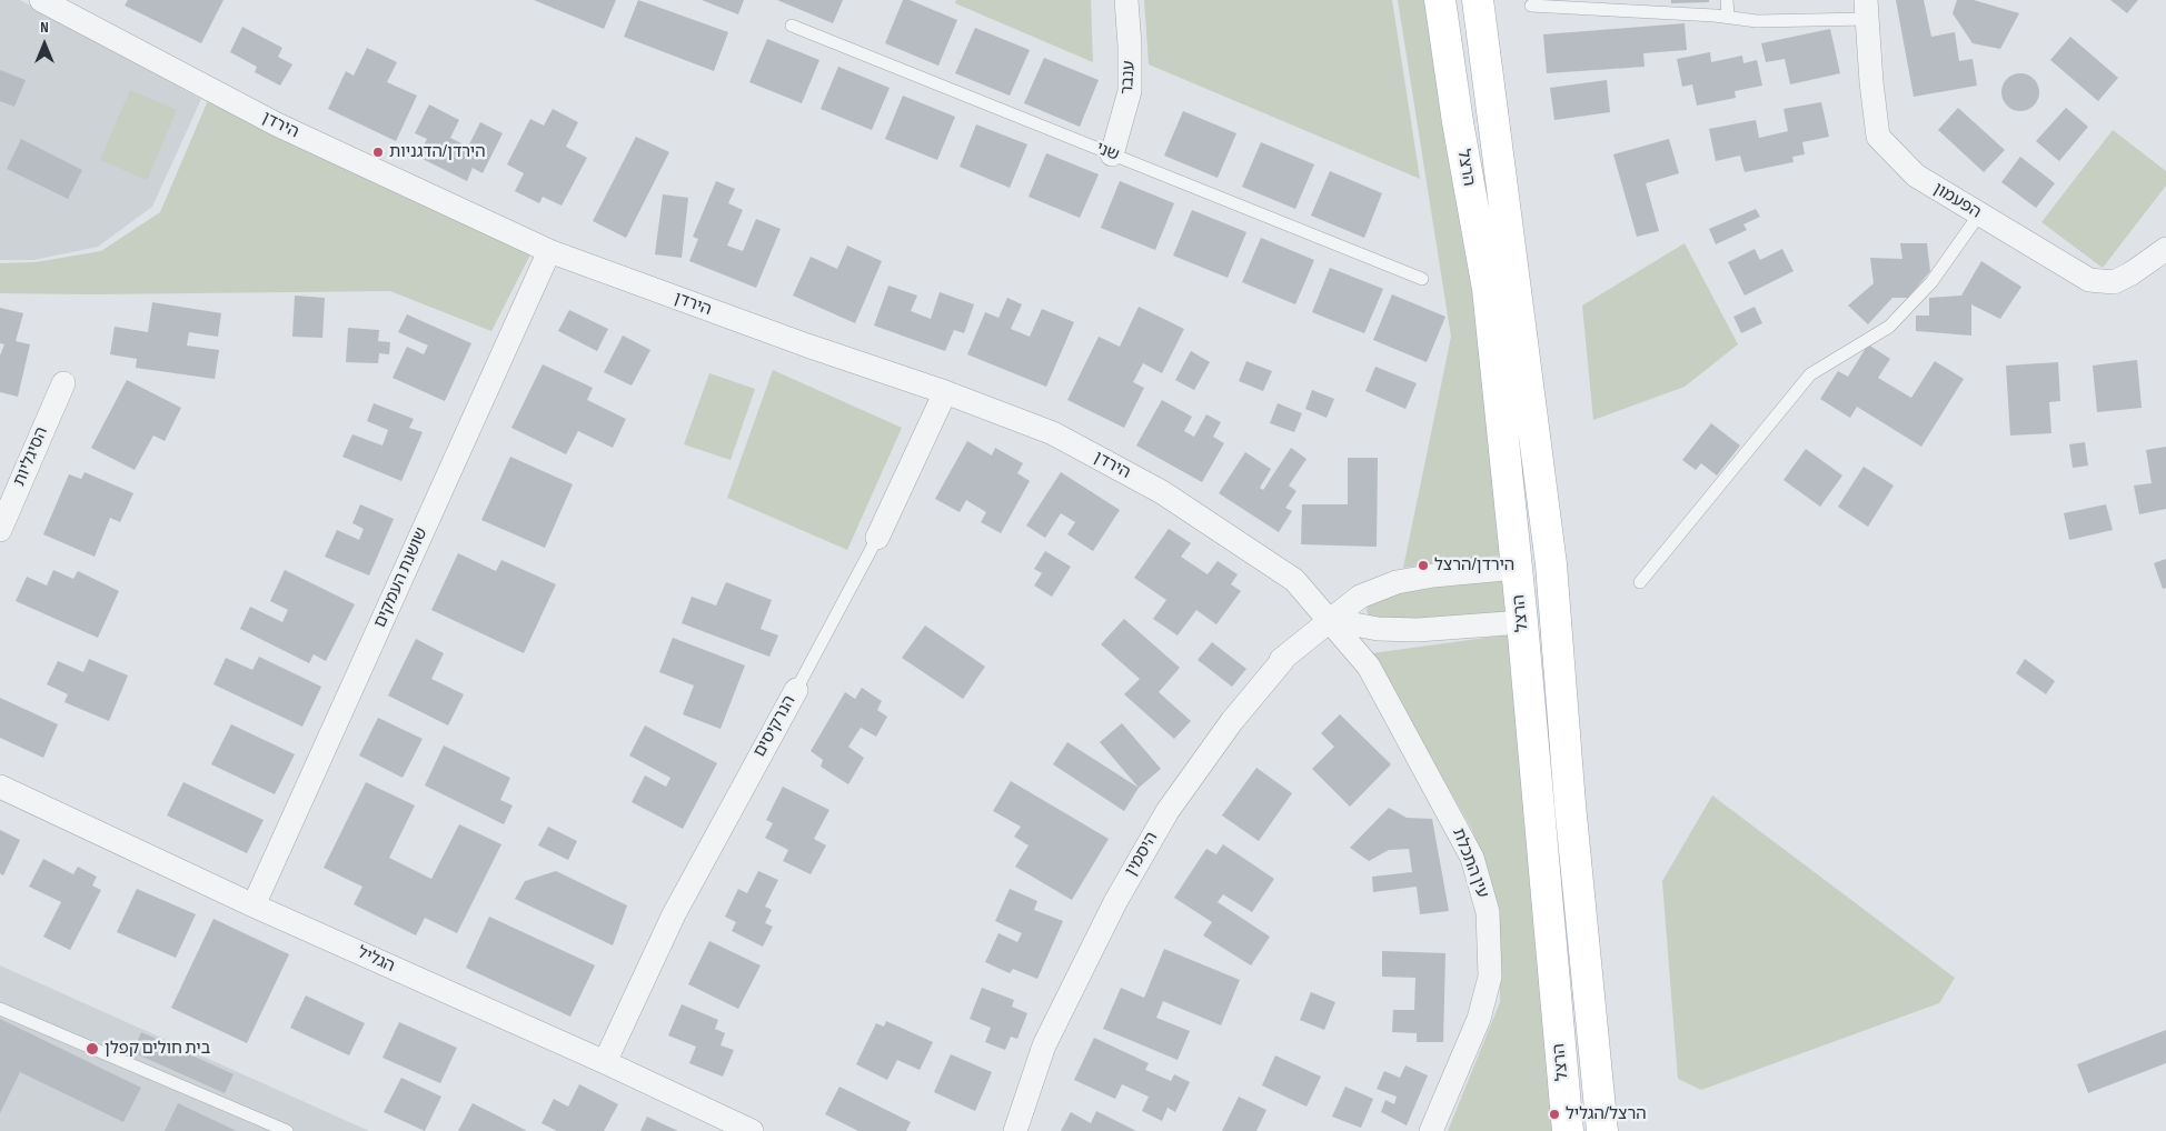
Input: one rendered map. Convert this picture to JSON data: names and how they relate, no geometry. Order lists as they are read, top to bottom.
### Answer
{
  "streets": {
    "main road": ["הרצל"],
    "street": [
      "ענבר",
      "הירדן",
      "הפעמון",
      "הסיגליות",
      "שושנת העמקים",
      "הנרקיסים",
      "היסמין",
      "עין התכלת",
      "הגליל"
    ],
    "lane": ["שני"]
  },
  "crossings": [
    ["ענבר", "שני"],
    ["הירדן", "שושנת העמקים"],
    ["הירדן", "הנרקיסים"],
    ["הירדן", "היסמין"],
    ["הירדן", "עין התכלת"],
    ["הרצל", "היסמין"],
    ["שושנת העמקים", "הגליל"],
    ["הנרקיסים", "הגליל"],
    ["היסמין", "עין התכלת"]
  ],
  "places": [
    "הירדן/הדגניות",
    "הירדן/הרצל",
    "בית חולים קפלן",
    "הרצל/הגליל"
  ],
  "north": "top"
}
